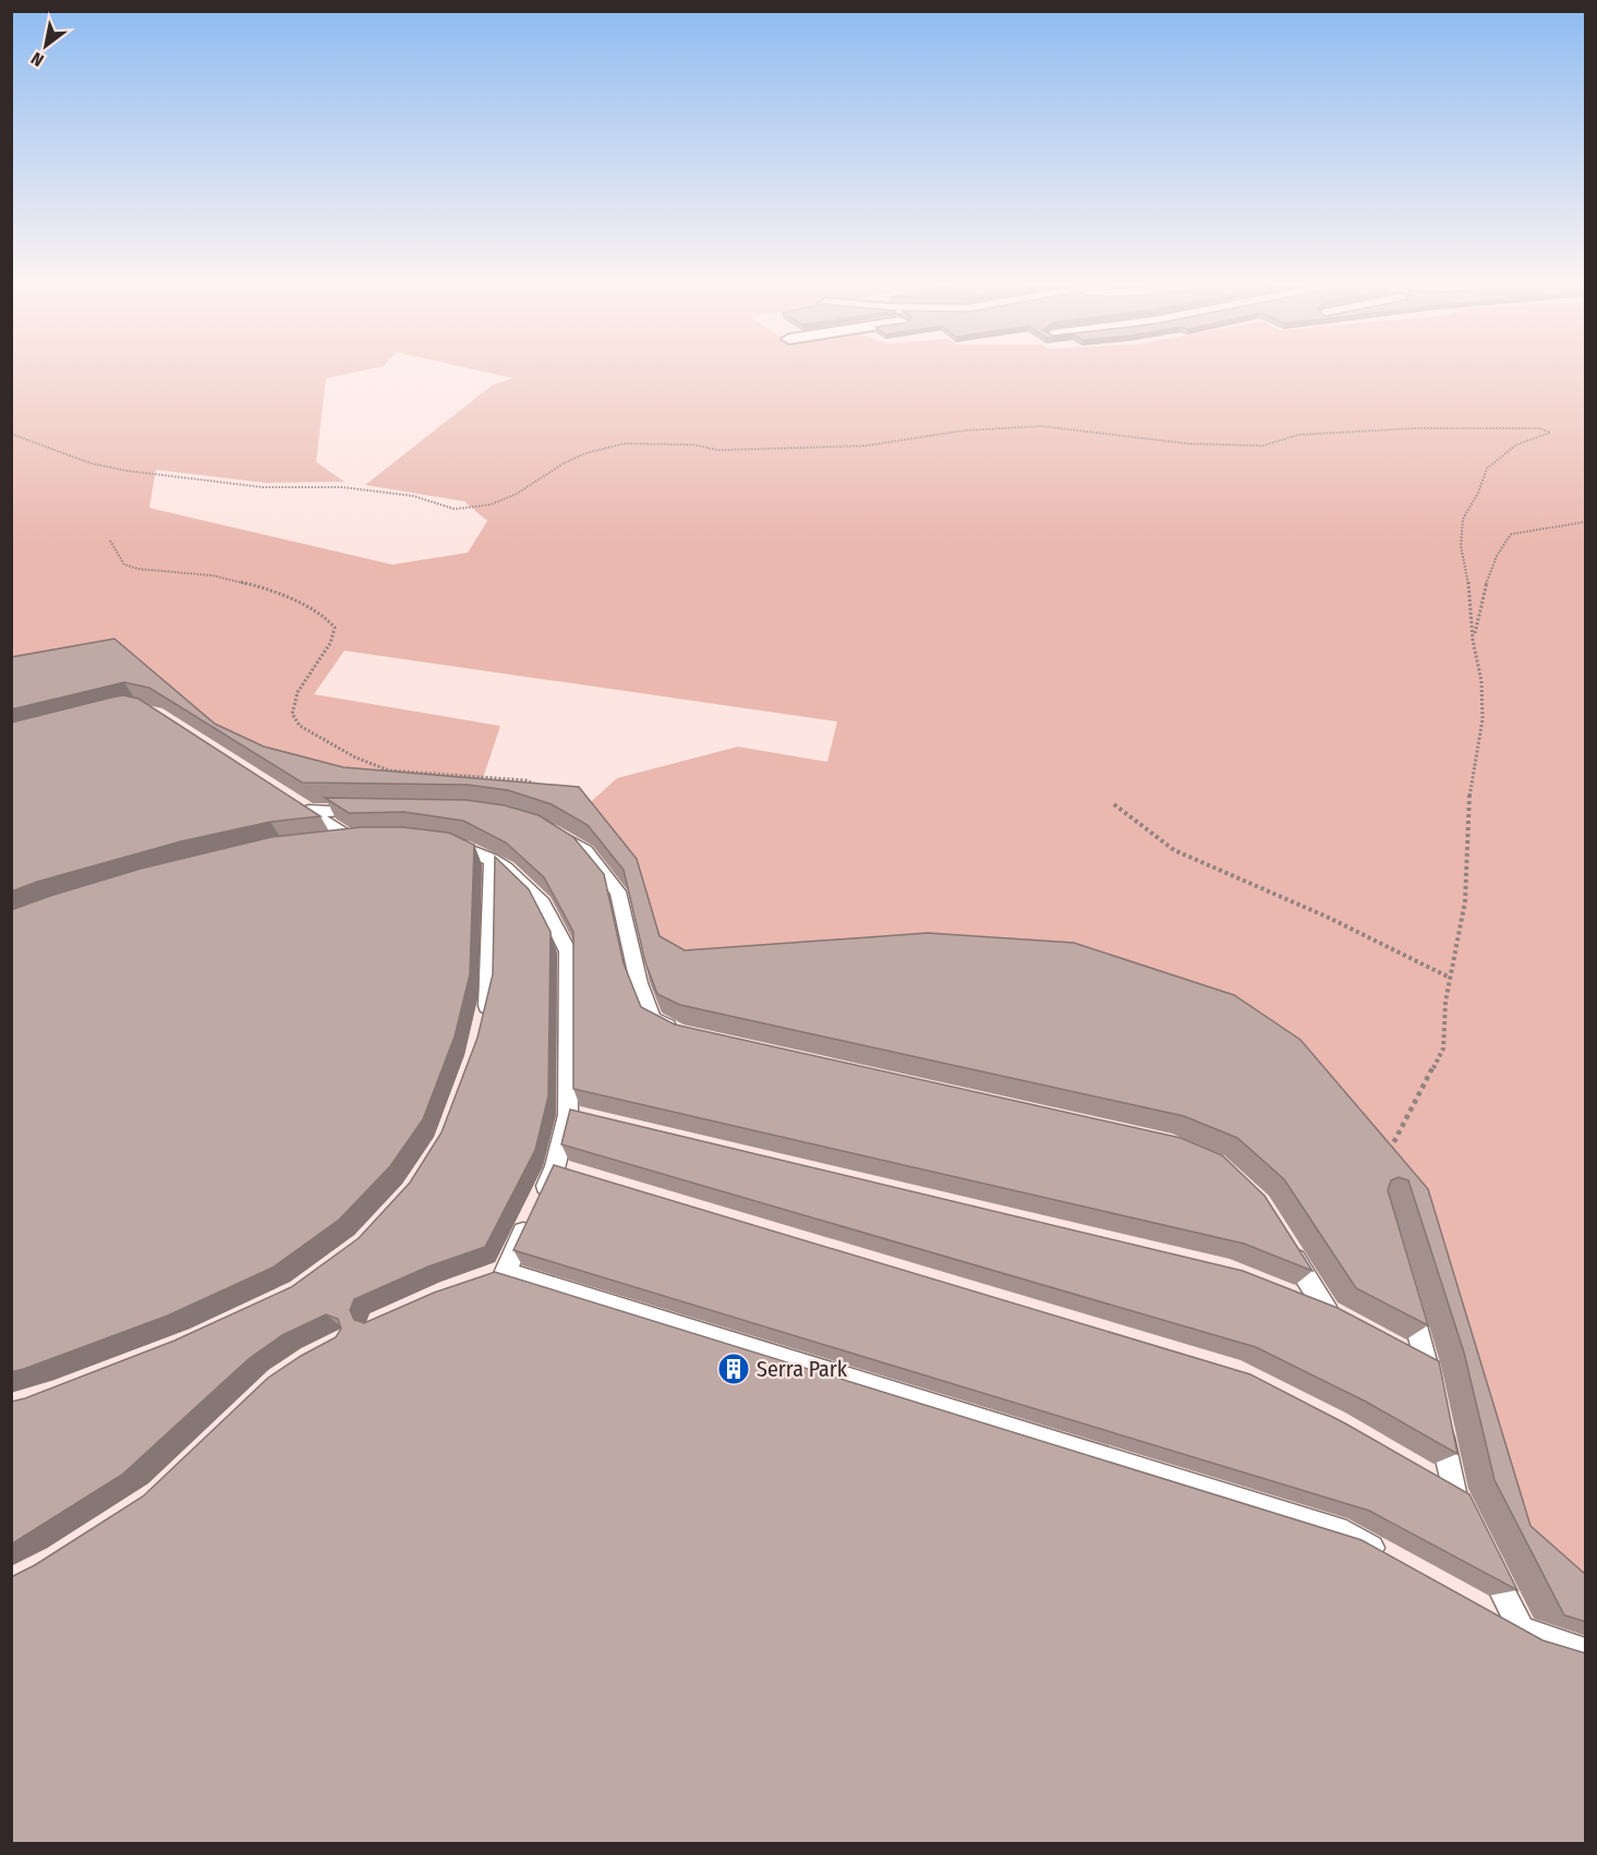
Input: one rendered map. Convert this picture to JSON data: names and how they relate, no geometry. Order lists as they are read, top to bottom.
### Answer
{
  "places": {
    "building": ["Serra Park"]
  },
  "north": "bottom left"
}
